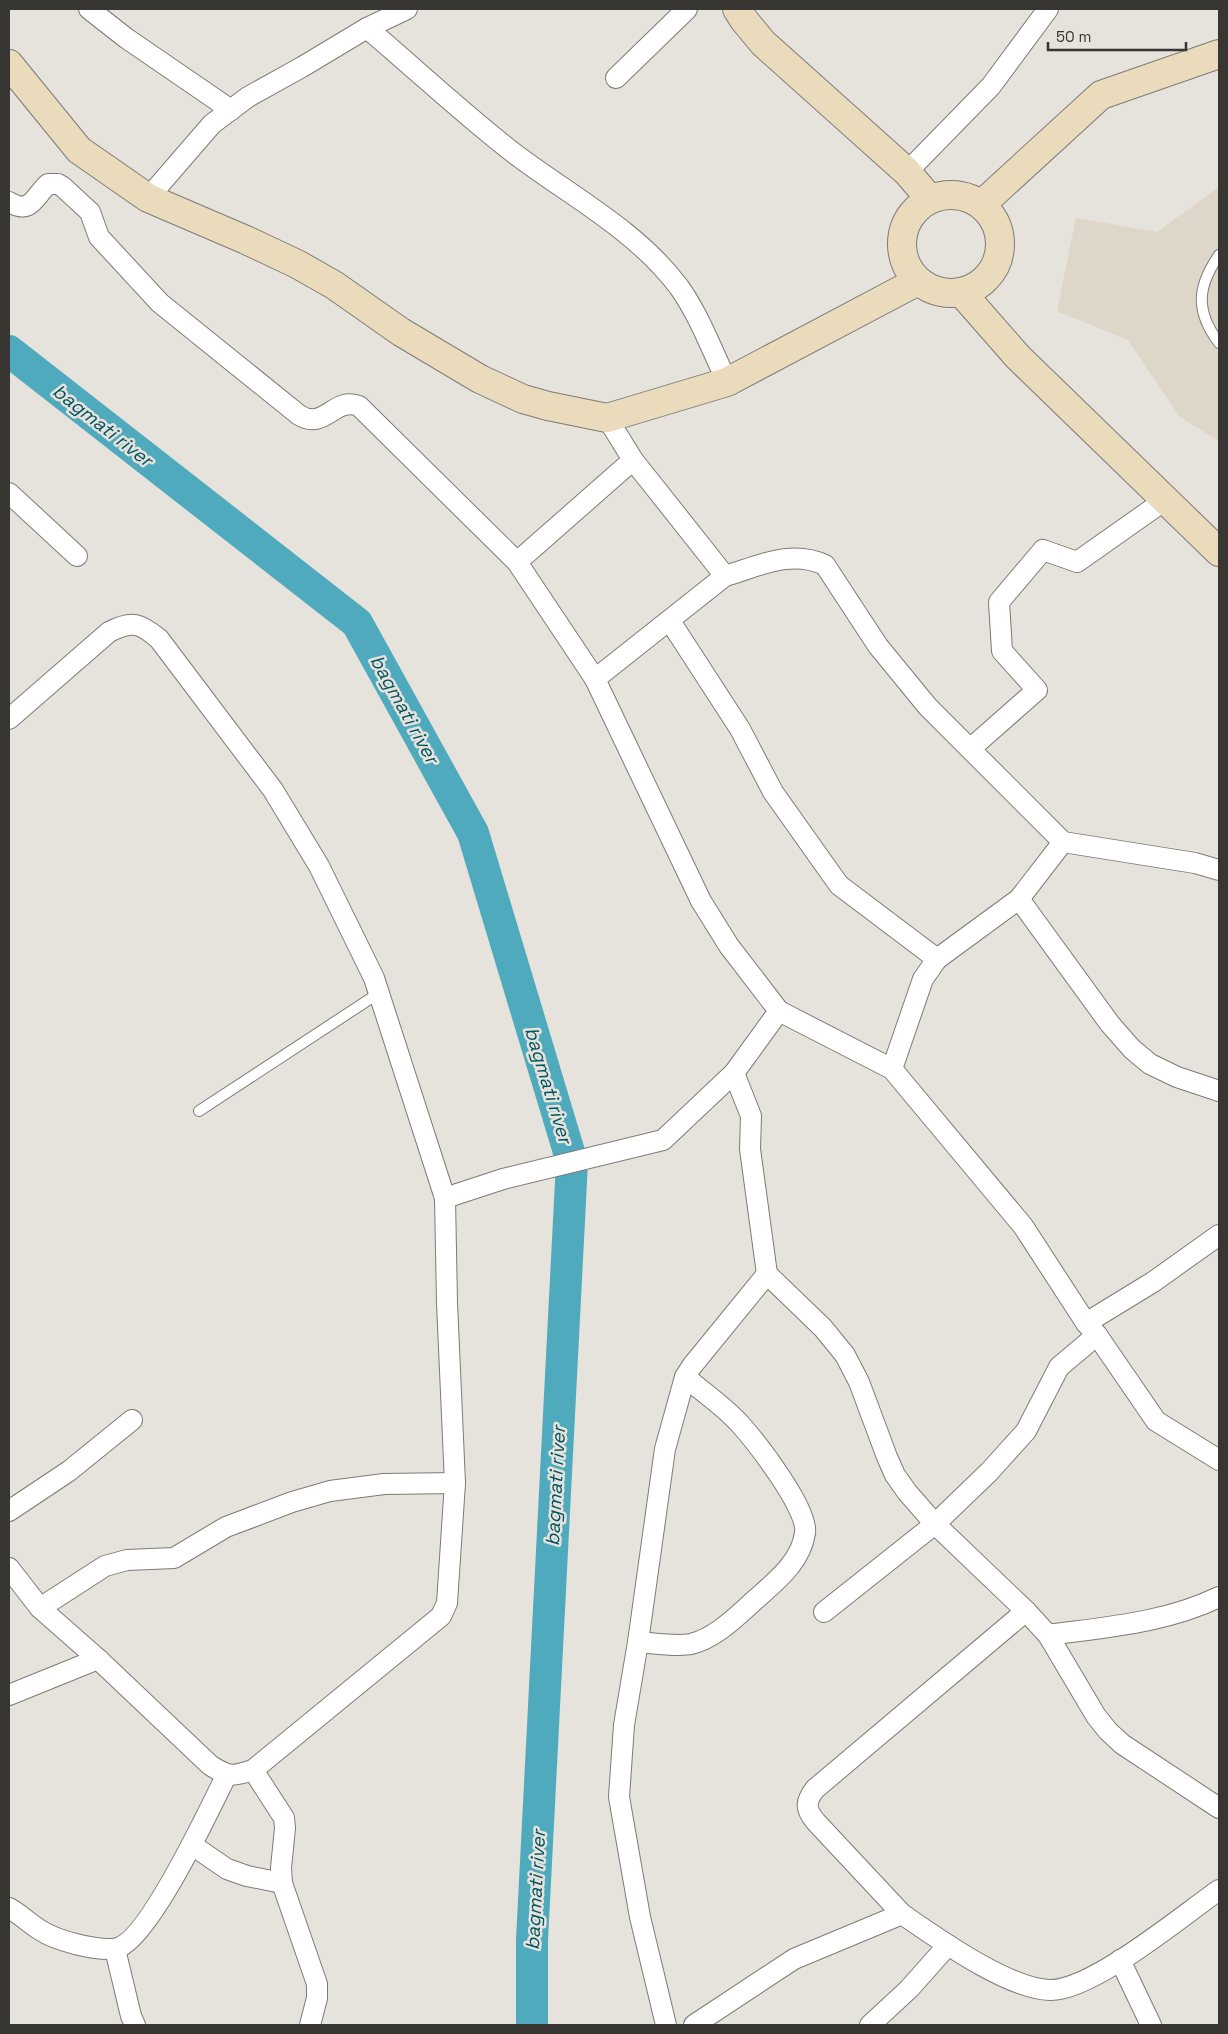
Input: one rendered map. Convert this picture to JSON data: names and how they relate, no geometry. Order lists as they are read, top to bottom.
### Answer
{
  "water": ["bagmati river"],
  "scale_bar": "50 m"
}
